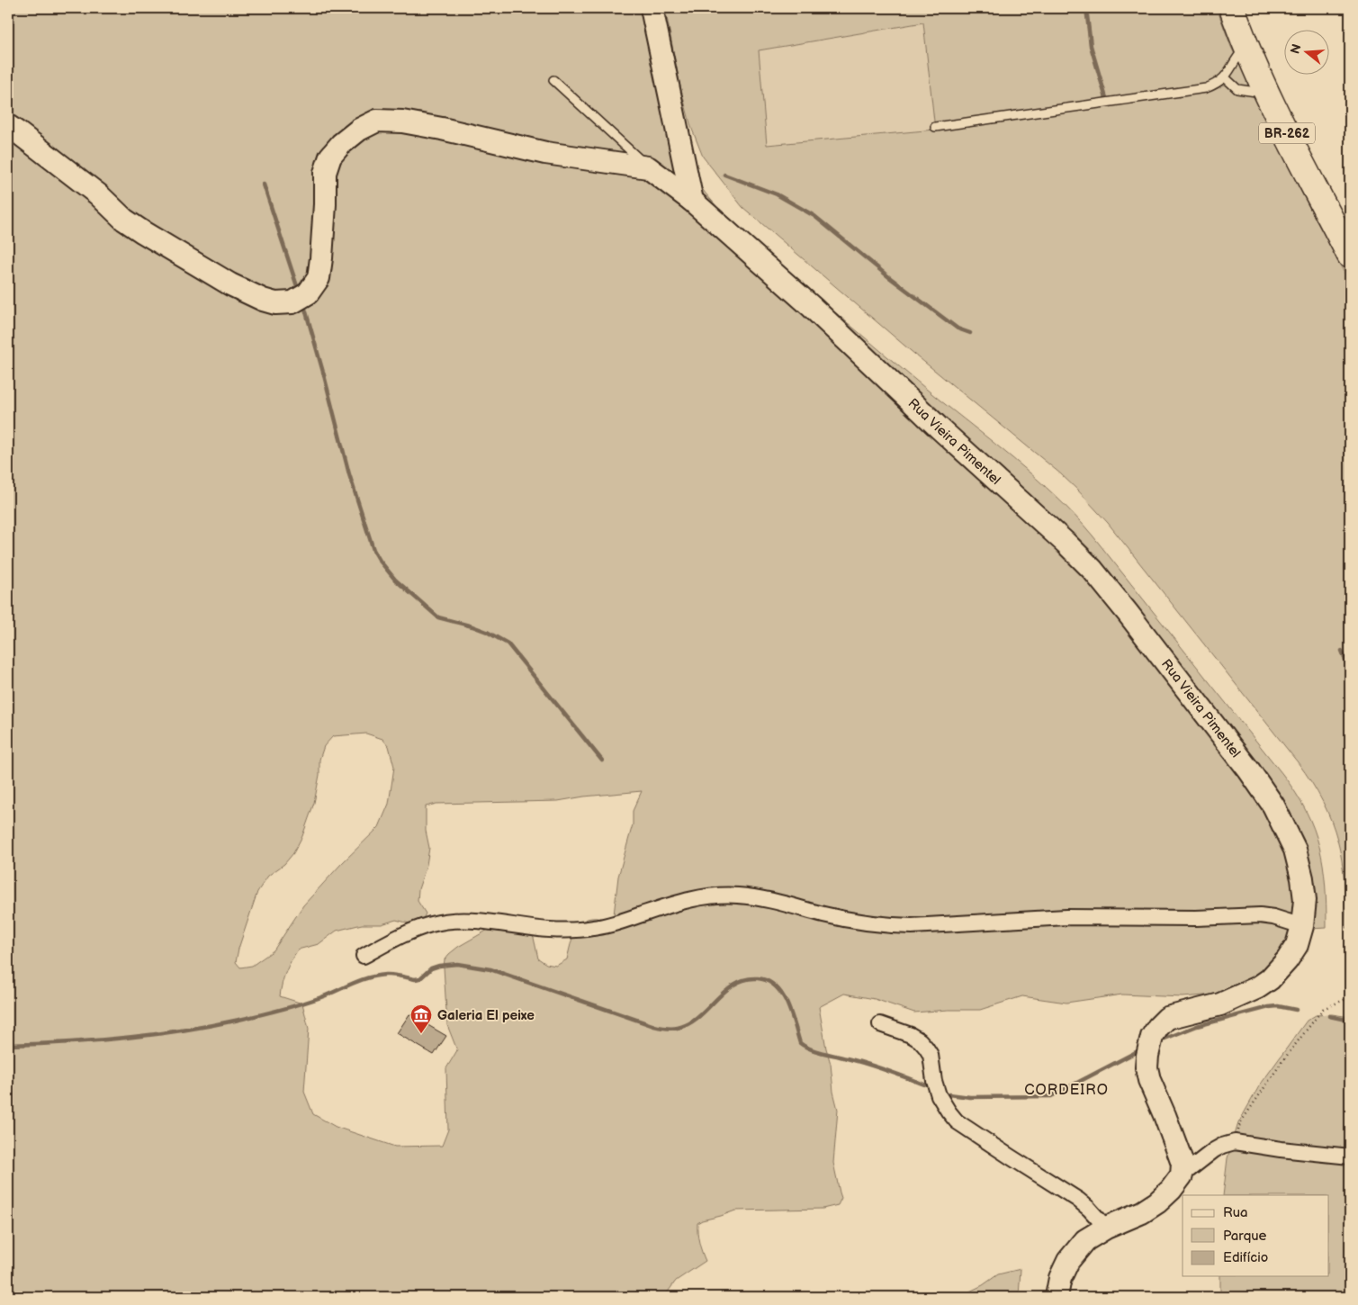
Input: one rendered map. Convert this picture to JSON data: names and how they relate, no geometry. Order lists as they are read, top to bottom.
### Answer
{
  "streets": {
    "highway": ["BR-262"],
    "street": ["Rua Vieira Pimentel"]
  },
  "districts": ["CORDEIRO"],
  "places": {
    "museum": ["Galeria El peixe"]
  },
  "legend": ["Rua", "Parque", "Edifício"],
  "north": "left"
}
